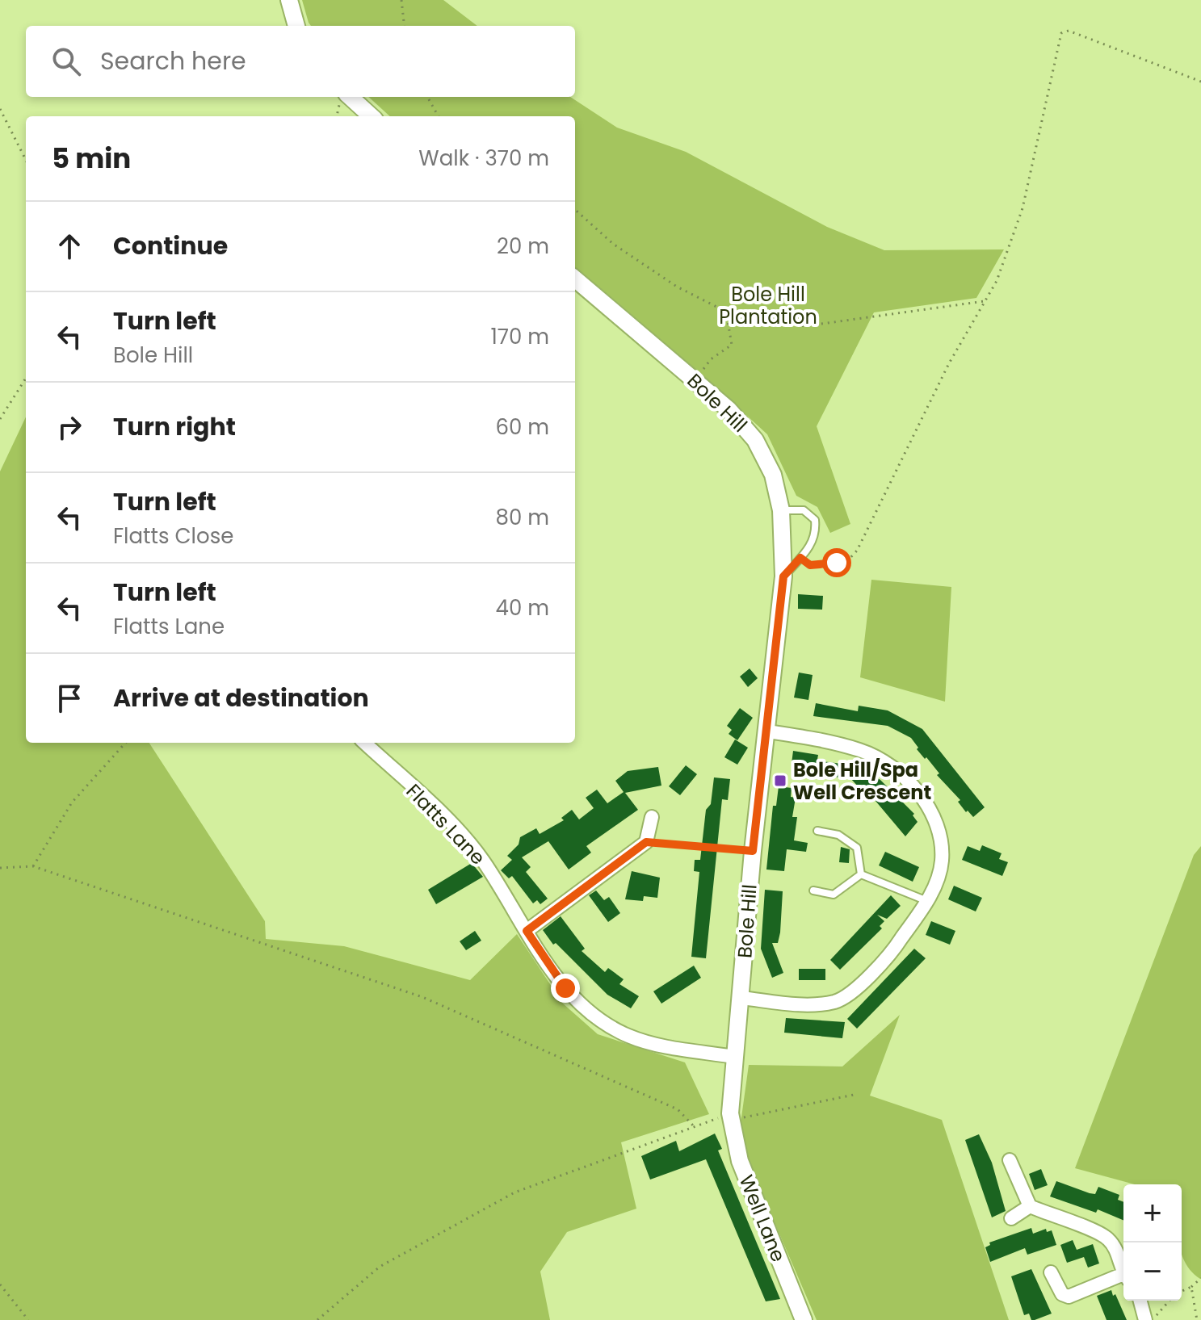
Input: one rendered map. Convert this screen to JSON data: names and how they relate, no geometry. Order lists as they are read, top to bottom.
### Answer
{
  "streets": {
    "street": ["Bole Hill", "Flatts Lane", "Well Lane"]
  },
  "crossings": [
    ["Bole Hill", "Flatts Lane"],
    ["Bole Hill", "Well Lane"]
  ],
  "parks": ["Bole Hill Plantation"],
  "places": {
    "transit": ["Bole Hill/Spa Well Crescent"]
  },
  "page": {
    "search": "Search here",
    "heading": ["5 min", "Walk · 370 m"],
    "list": [
      ["Continue", "20 m"],
      ["Turn left", "Bole Hill", "170 m"],
      ["Turn right", "60 m"],
      ["Turn left", "Flatts Close", "80 m"],
      ["Turn left", "Flatts Lane", "40 m"],
      "Arrive at destination"
    ],
    "map_buttons": ["+", "−"]
  }
}
